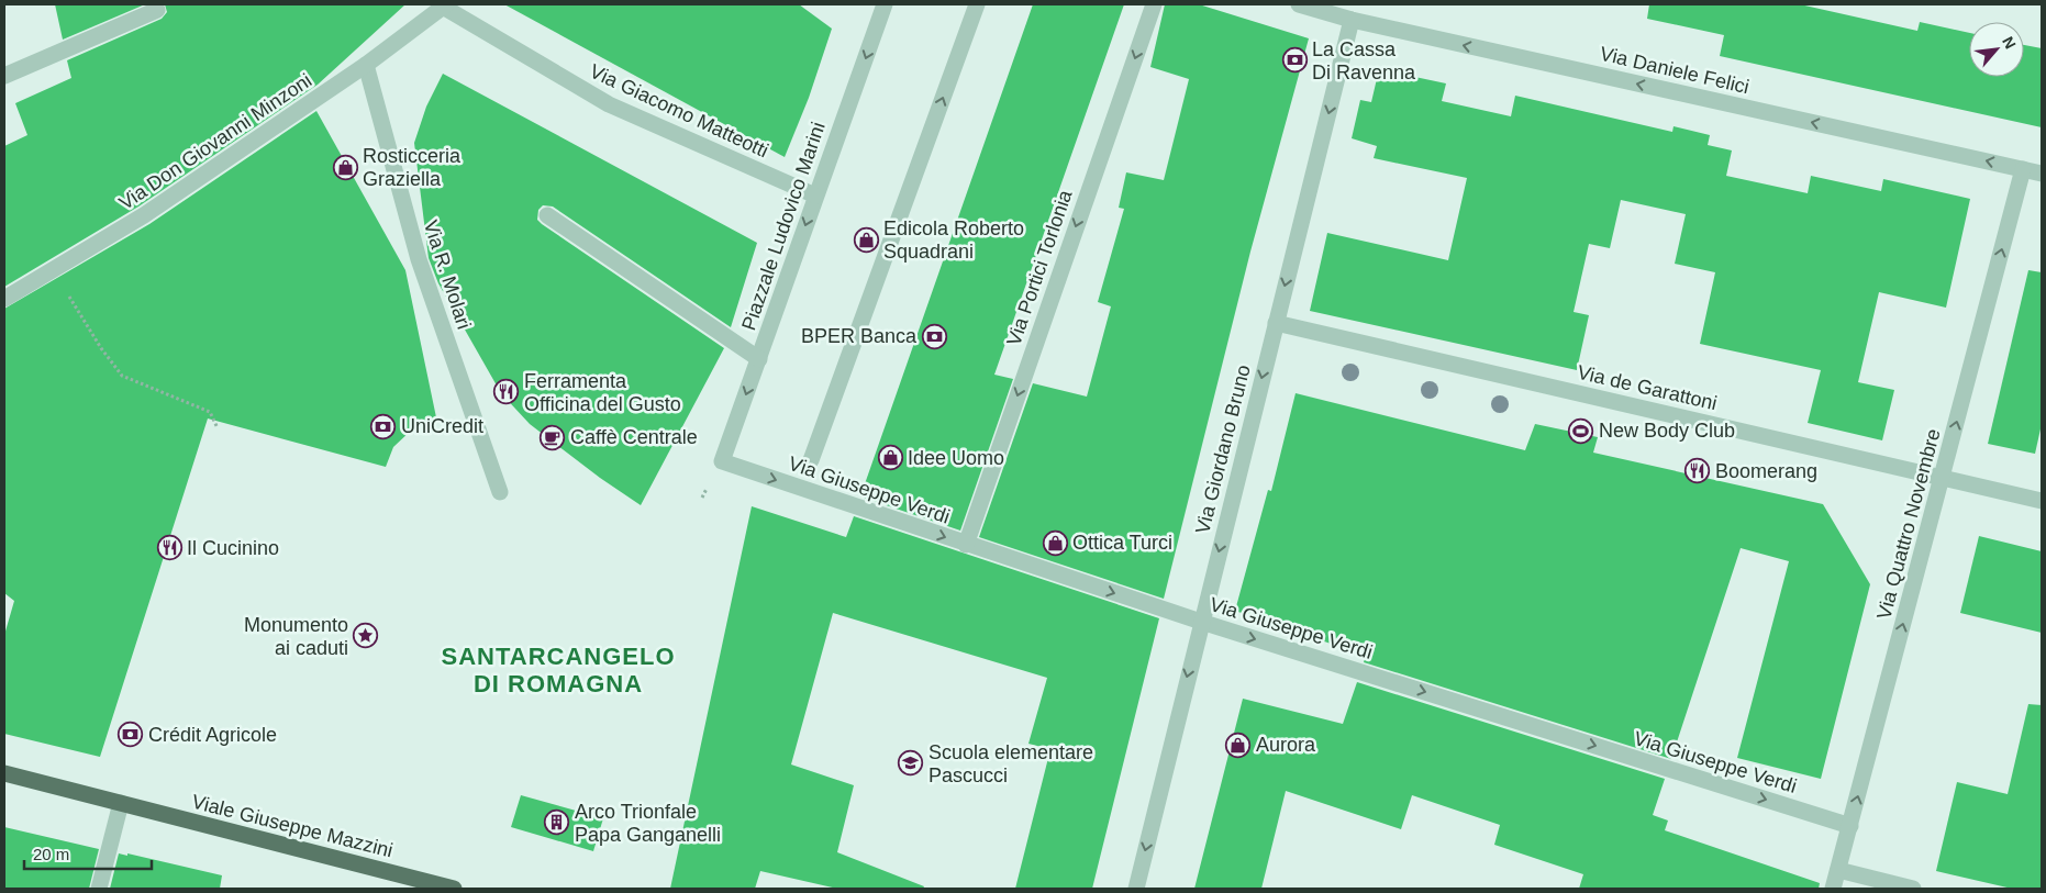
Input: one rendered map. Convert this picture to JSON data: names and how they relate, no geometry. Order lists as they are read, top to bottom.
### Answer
{
  "streets": {
    "main road": ["Viale Giuseppe Mazzini"],
    "street": [
      "Via Daniele Felici",
      "Via Giacomo Matteotti",
      "Via Don Giovanni Minzoni",
      "Piazzale Ludovico Marini",
      "Via Portici Torlonia",
      "Via R. Molari",
      "Via de Garattoni",
      "Via Giordano Bruno",
      "Via Giuseppe Verdi",
      "Via Quattro Novembre"
    ]
  },
  "crossings": [
    ["Via Daniele Felici", "Via Giordano Bruno"],
    ["Via Daniele Felici", "Via Quattro Novembre"],
    ["Via Giacomo Matteotti", "Via Don Giovanni Minzoni"],
    ["Via Giacomo Matteotti", "Piazzale Ludovico Marini"],
    ["Via Don Giovanni Minzoni", "Via R. Molari"],
    ["Piazzale Ludovico Marini", "Via Giuseppe Verdi"],
    ["Via Portici Torlonia", "Via Giuseppe Verdi"],
    ["Via de Garattoni", "Via Giordano Bruno"],
    ["Via de Garattoni", "Via Quattro Novembre"],
    ["Via Giordano Bruno", "Via Giuseppe Verdi"],
    ["Via Giuseppe Verdi", "Via Quattro Novembre"]
  ],
  "one_way": [
    "Via Daniele Felici",
    "Via Portici Torlonia",
    "Via Giordano Bruno",
    "Via Giuseppe Verdi",
    "Via Quattro Novembre"
  ],
  "districts": ["SANTARCANGELO DI ROMAGNA"],
  "places": {
    "bank": [
      "La Cassa Di Ravenna",
      "BPER Banca",
      "UniCredit",
      "Crédit Agricole"
    ],
    "shop": [
      "Rosticceria Graziella",
      "Edicola Roberto Squadrani",
      "Idee Uomo",
      "Ottica Turci",
      "Aurora"
    ],
    "restaurant": ["Ferramenta Officina del Gusto", "Boomerang", "Il Cucinino"],
    "sports": ["New Body Club"],
    "cafe": ["Caffè Centrale"],
    "place": ["Monumento ai caduti"],
    "school or university": ["Scuola elementare Pascucci"],
    "building": ["Arco Trionfale Papa Ganganelli"]
  },
  "scale_bar": "20 m",
  "north": "top right"
}
